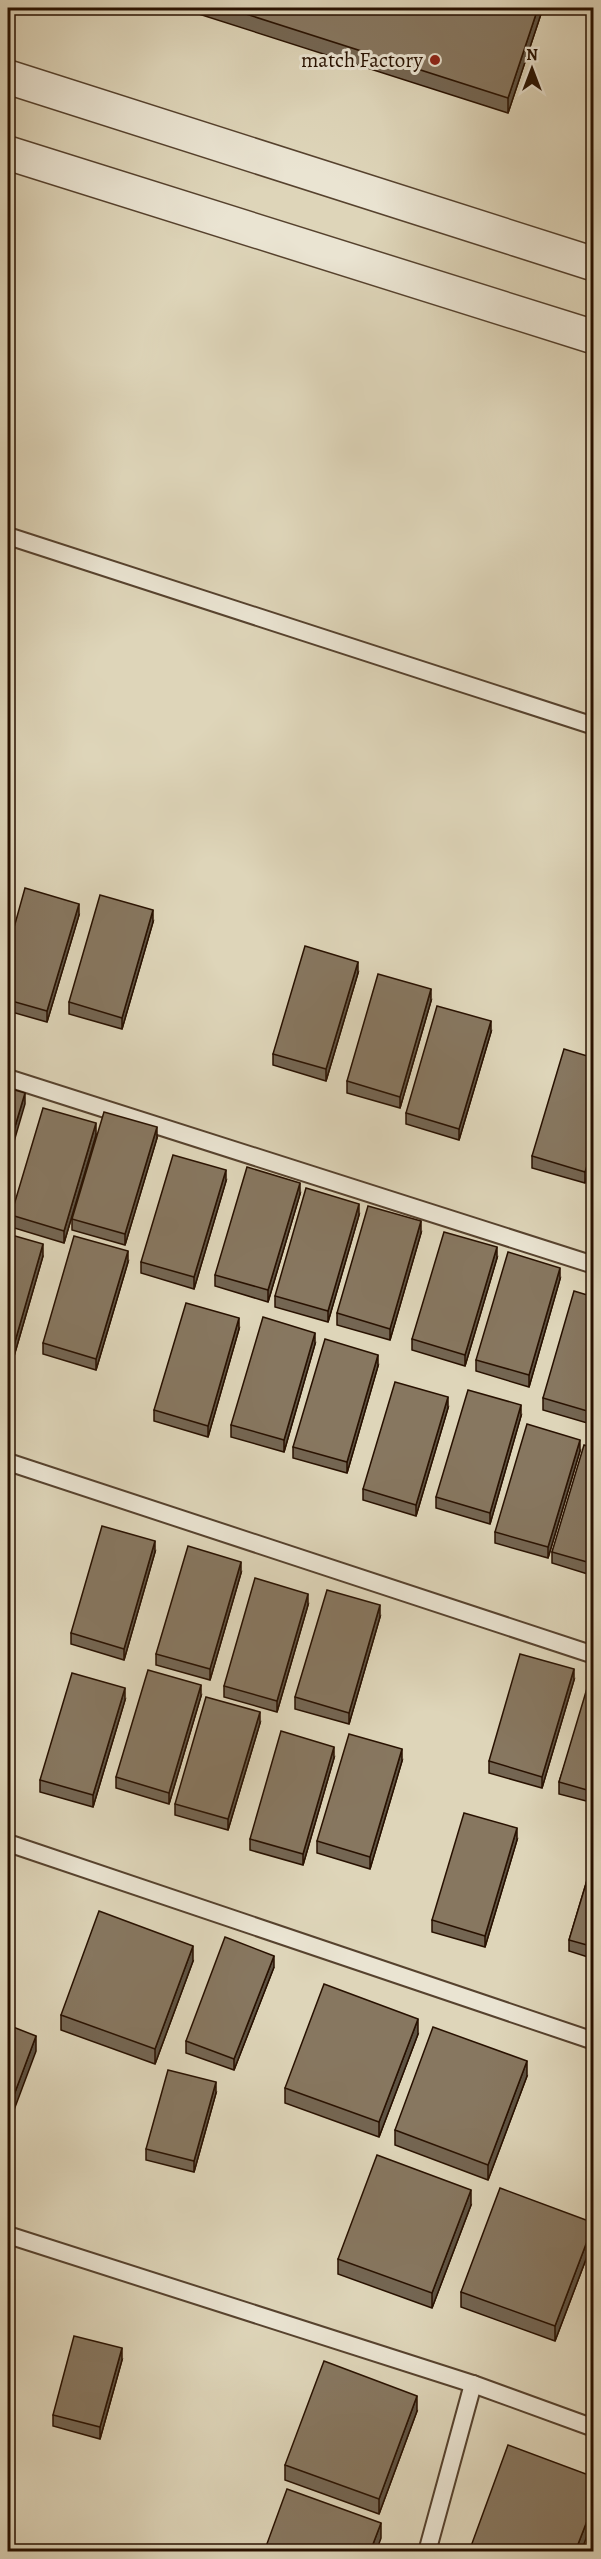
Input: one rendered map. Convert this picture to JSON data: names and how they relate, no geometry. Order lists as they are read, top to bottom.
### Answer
{
  "places": ["match Factory"],
  "north": "top"
}
